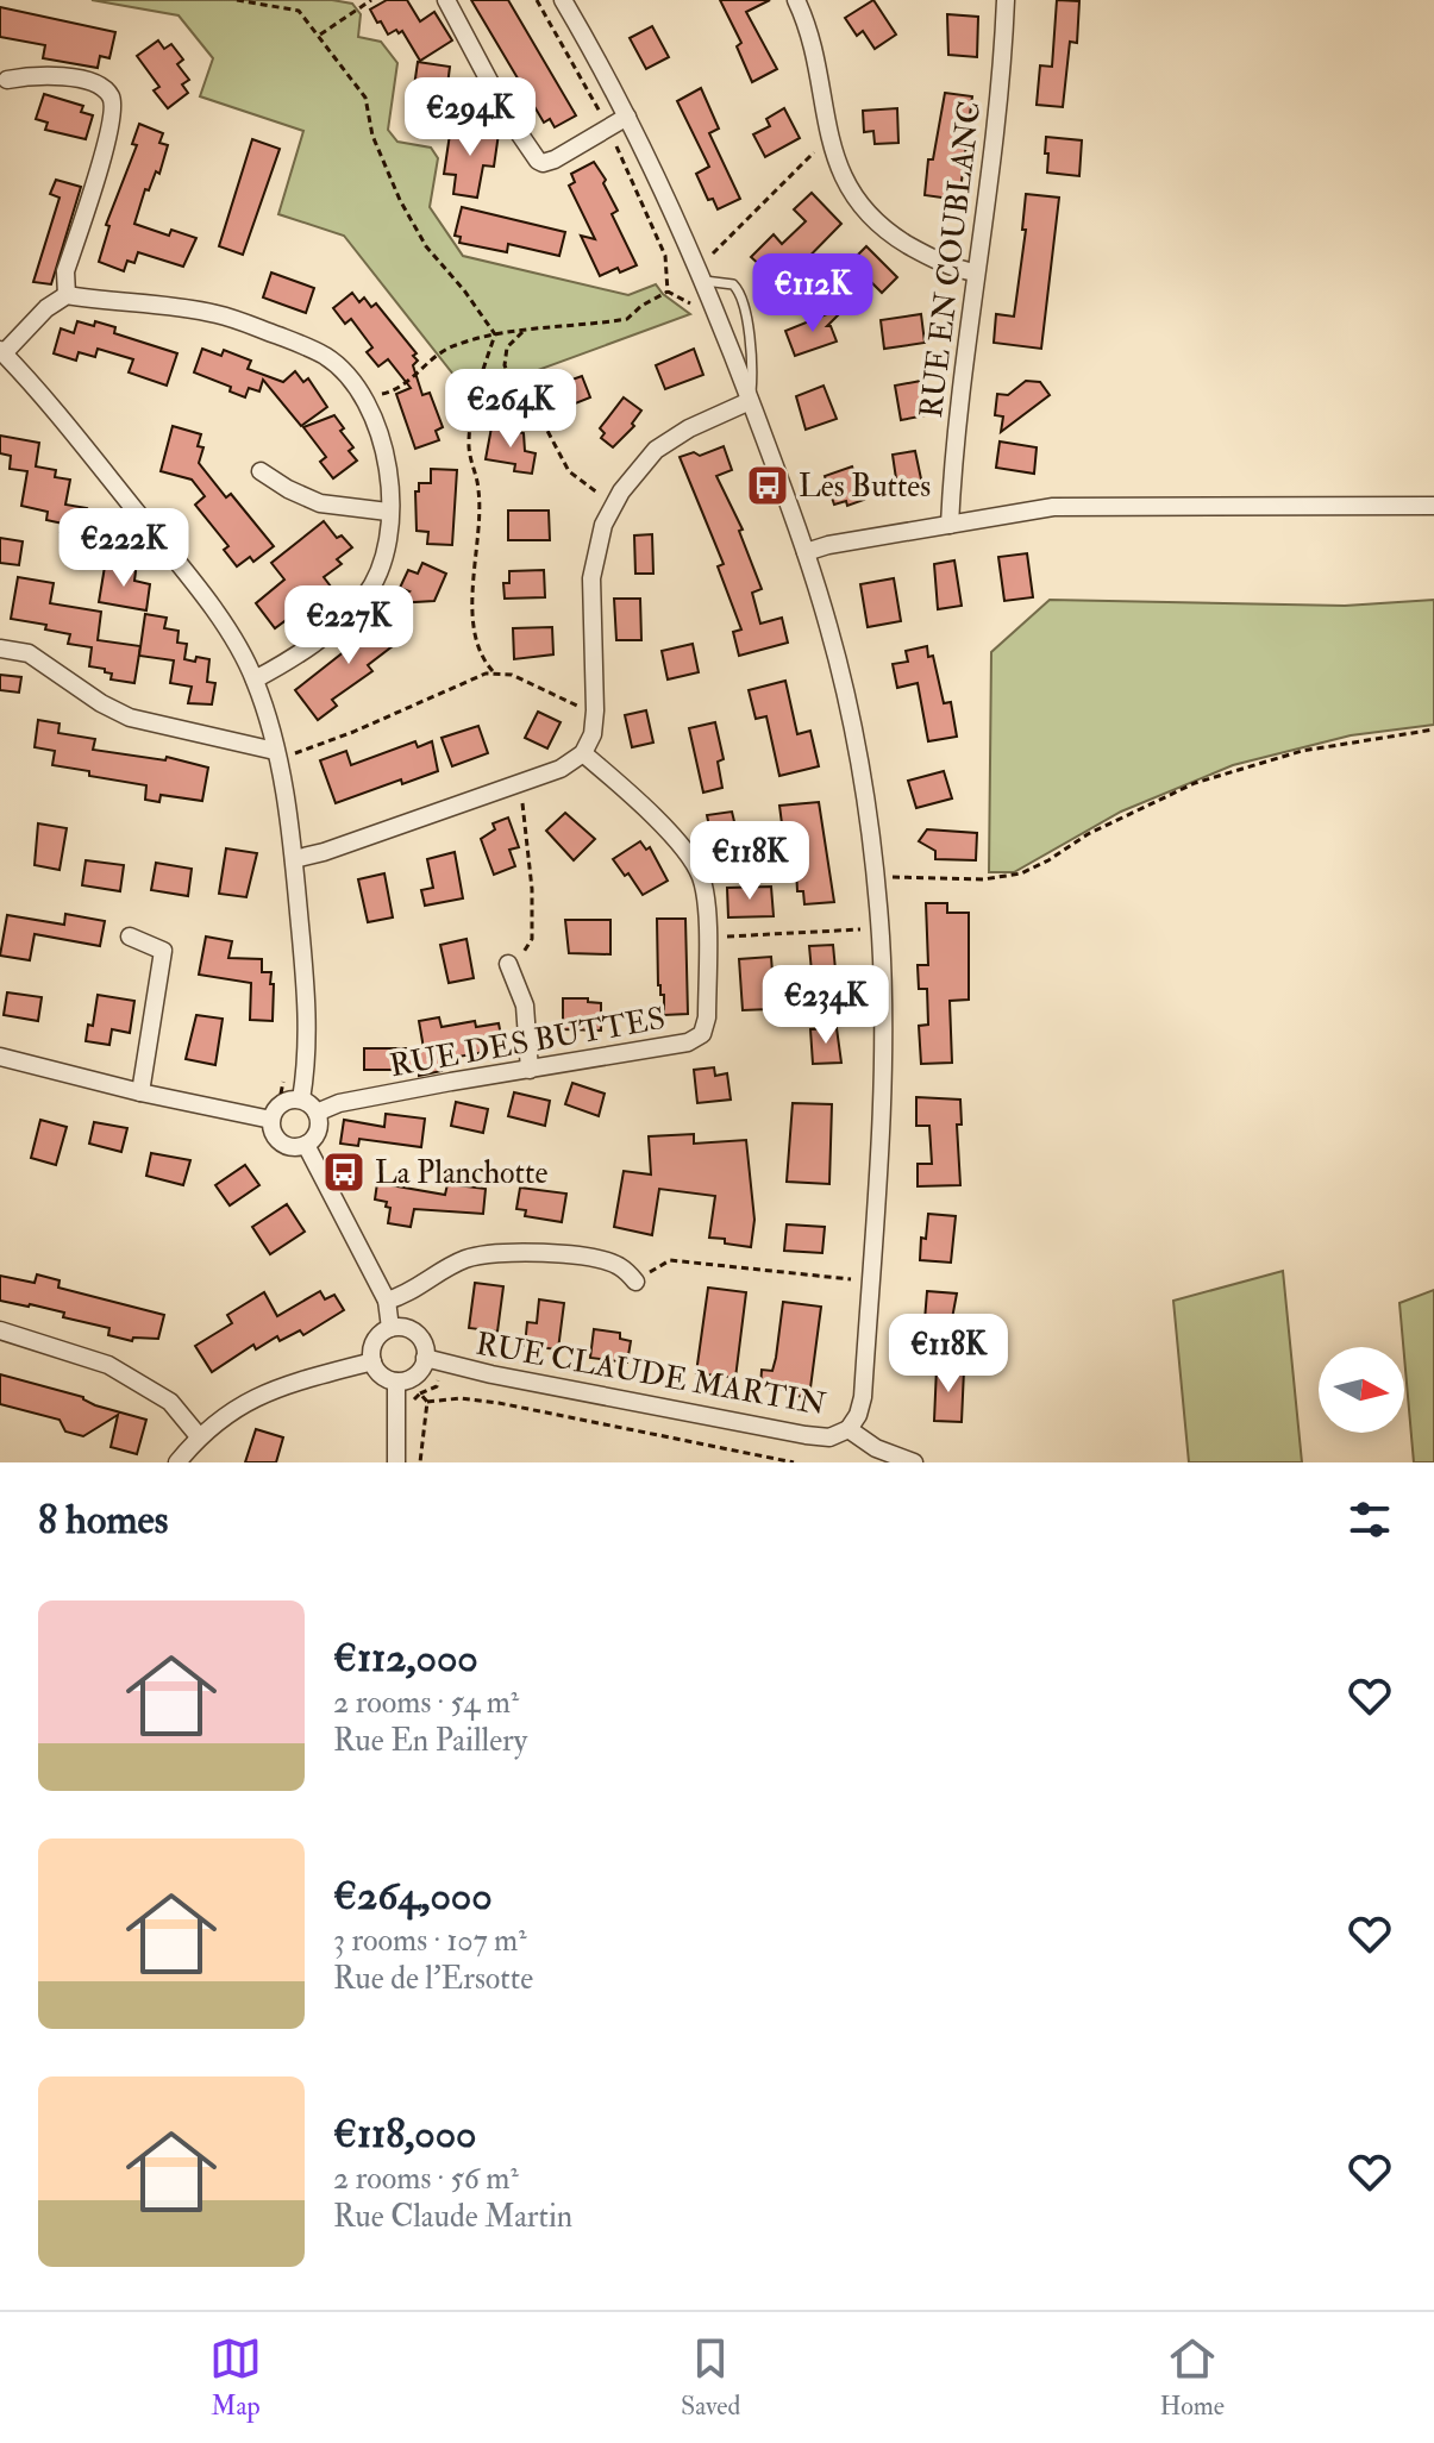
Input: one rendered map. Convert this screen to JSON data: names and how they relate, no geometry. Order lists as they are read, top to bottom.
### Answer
{
  "streets": {
    "street": ["RUE EN COUBLANC", "RUE DES BUTTES", "RUE CLAUDE MARTIN"]
  },
  "places": {
    "bus stop": ["Les Buttes", "La Planchotte"]
  },
  "north": "right",
  "page": {
    "price": [
      "€294K",
      "€112K",
      "€264K",
      "€222K",
      "€227K",
      "€118K",
      "€234K",
      "€118K"
    ],
    "heading": "8 homes",
    "list": [
      {
        "name": "€112,000",
        "note": "2 rooms · 54 m² · Rue En Paillery"
      },
      {
        "name": "€264,000",
        "note": "3 rooms · 107 m² · Rue de l'Ersotte"
      },
      {
        "name": "€118,000",
        "note": "2 rooms · 56 m² · Rue Claude Martin"
      }
    ],
    "tabs": ["Map", "Saved", "Home"]
  }
}
